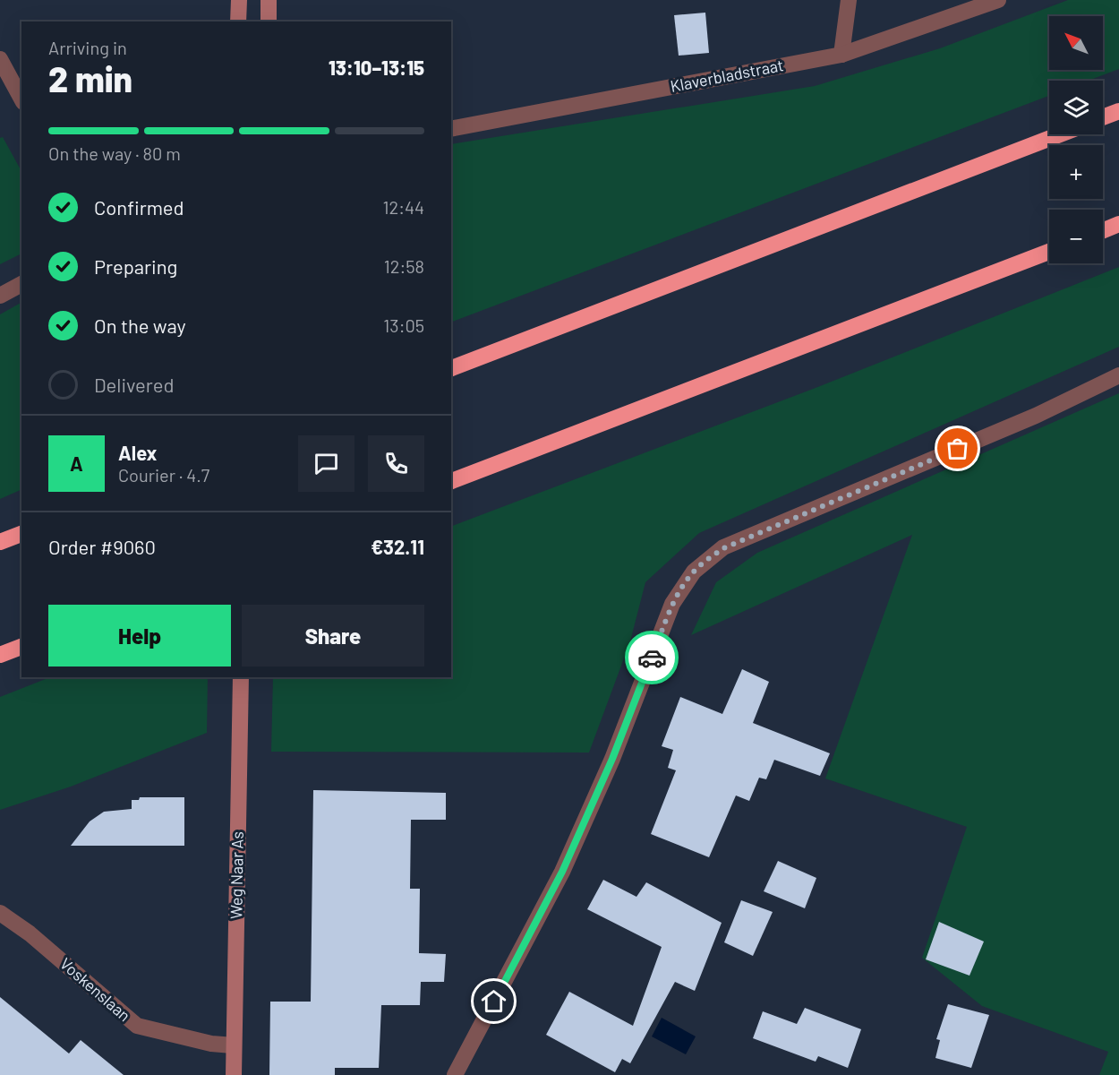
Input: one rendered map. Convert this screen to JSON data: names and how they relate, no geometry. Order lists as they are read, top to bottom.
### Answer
{
  "streets": {
    "main road": ["Weg Naar As"],
    "street": ["Klaverbladstraat", "Voskenslaan"]
  },
  "crossings": [
    ["Weg Naar As", "Voskenslaan"]
  ],
  "north": "top left",
  "page": {
    "map_buttons": ["+", "−"],
    "heading": ["2 min", "Arriving in", "13:10–13:15"],
    "panel": [
      "Alex",
      "Courier · 4.7",
      "Order #9060",
      "€32.11"
    ],
    "bar": "On the way · 80 m",
    "list": [
      ["Confirmed", "12:44"],
      ["Preparing", "12:58"],
      ["On the way", "13:05"],
      "Delivered"
    ],
    "round": "A",
    "buttons": ["Help", "Share"]
  }
}
